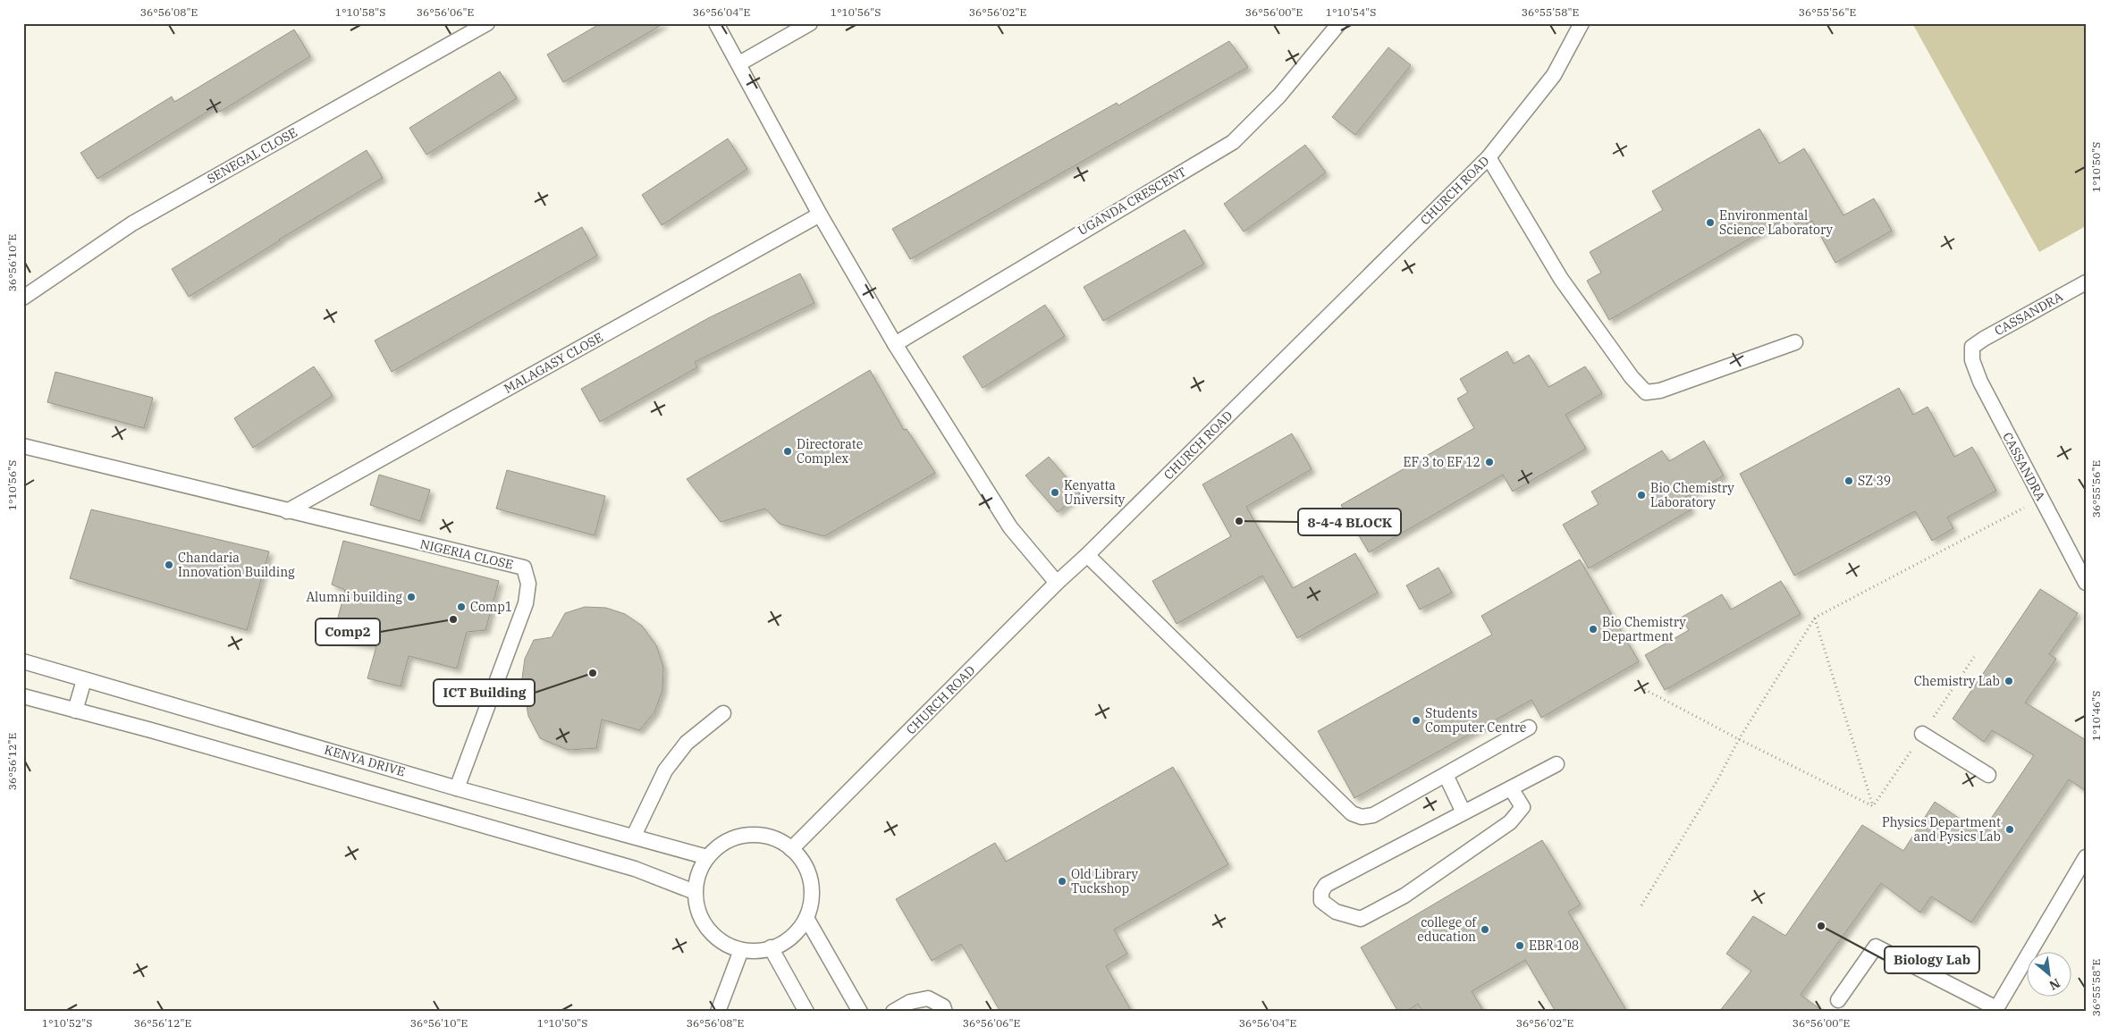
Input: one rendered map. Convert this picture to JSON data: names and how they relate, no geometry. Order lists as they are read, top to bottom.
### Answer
{
  "streets": {
    "lane": [
      "SENEGAL CLOSE",
      "CHURCH ROAD",
      "UGANDA CRESCENT",
      "CASSANDRA",
      "MALAGASY CLOSE",
      "NIGERIA CLOSE",
      "KENYA DRIVE"
    ]
  },
  "crossings": [
    ["CHURCH ROAD", "KENYA DRIVE"],
    ["MALAGASY CLOSE", "NIGERIA CLOSE"],
    ["NIGERIA CLOSE", "KENYA DRIVE"]
  ],
  "places": [
    "Environmental Science Laboratory",
    "Directorate Complex",
    "EF 3 to EF 12",
    "SZ 39",
    "Kenyatta University",
    "Bio Chemistry Laboratory",
    "8-4-4 BLOCK",
    "Chandaria Innovation Building",
    "Alumni building",
    "Comp1",
    "Comp2",
    "Bio Chemistry Department",
    "ICT Building",
    "Chemistry Lab",
    "Students Computer Centre",
    "Physics Department and Pysics Lab",
    "Old Library Tuckshop",
    "Biology Lab",
    "college of education",
    "EBR 108"
  ],
  "north": "bottom right",
  "coordinates": [
    "36°56'08\"E",
    "1°10'58\"S",
    "36°56'06\"E",
    "36°56'04\"E",
    "1°10'56\"S",
    "36°56'02\"E",
    "36°56'00\"E",
    "1°10'54\"S",
    "36°55'58\"E",
    "36°55'56\"E",
    "1°10'50\"S",
    "36°56'10\"E",
    "1°10'46\"S",
    "36°56'12\"E",
    "1°10'52\"S"
  ]
}
